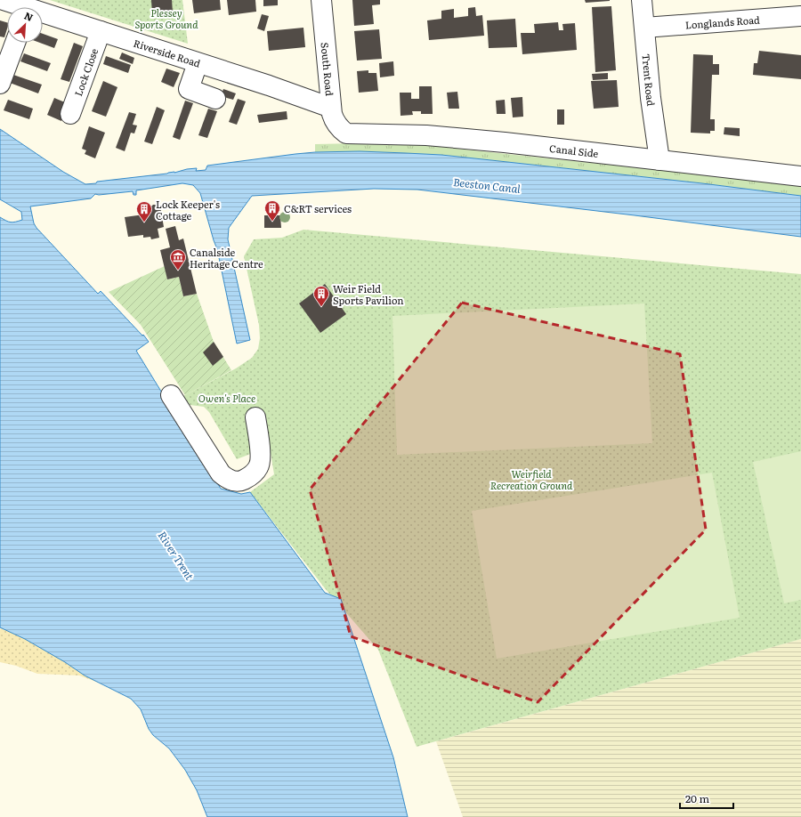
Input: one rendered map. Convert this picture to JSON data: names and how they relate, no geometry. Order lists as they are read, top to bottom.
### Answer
{
  "streets": {
    "street": [
      "Longlands Road",
      "Riverside Road",
      "South Road",
      "Lock Close",
      "Trent Road",
      "Canal Side"
    ]
  },
  "crossings": [
    ["Longlands Road", "Trent Road"],
    ["Riverside Road", "South Road"],
    ["Riverside Road", "Lock Close"],
    ["South Road", "Canal Side"],
    ["Trent Road", "Canal Side"]
  ],
  "water": ["Beeston Canal", "River Trent"],
  "parks": ["Plessey Sports Ground", "Owen's Place", "Weirfield Recreation Ground"],
  "places": {
    "building": ["C&RT services", "Lock Keeper's Cottage", "Weir Field Sports Pavilion"],
    "museum": ["Canalside Heritage Centre"]
  },
  "scale_bar": "20 m",
  "north": "top right"
}
